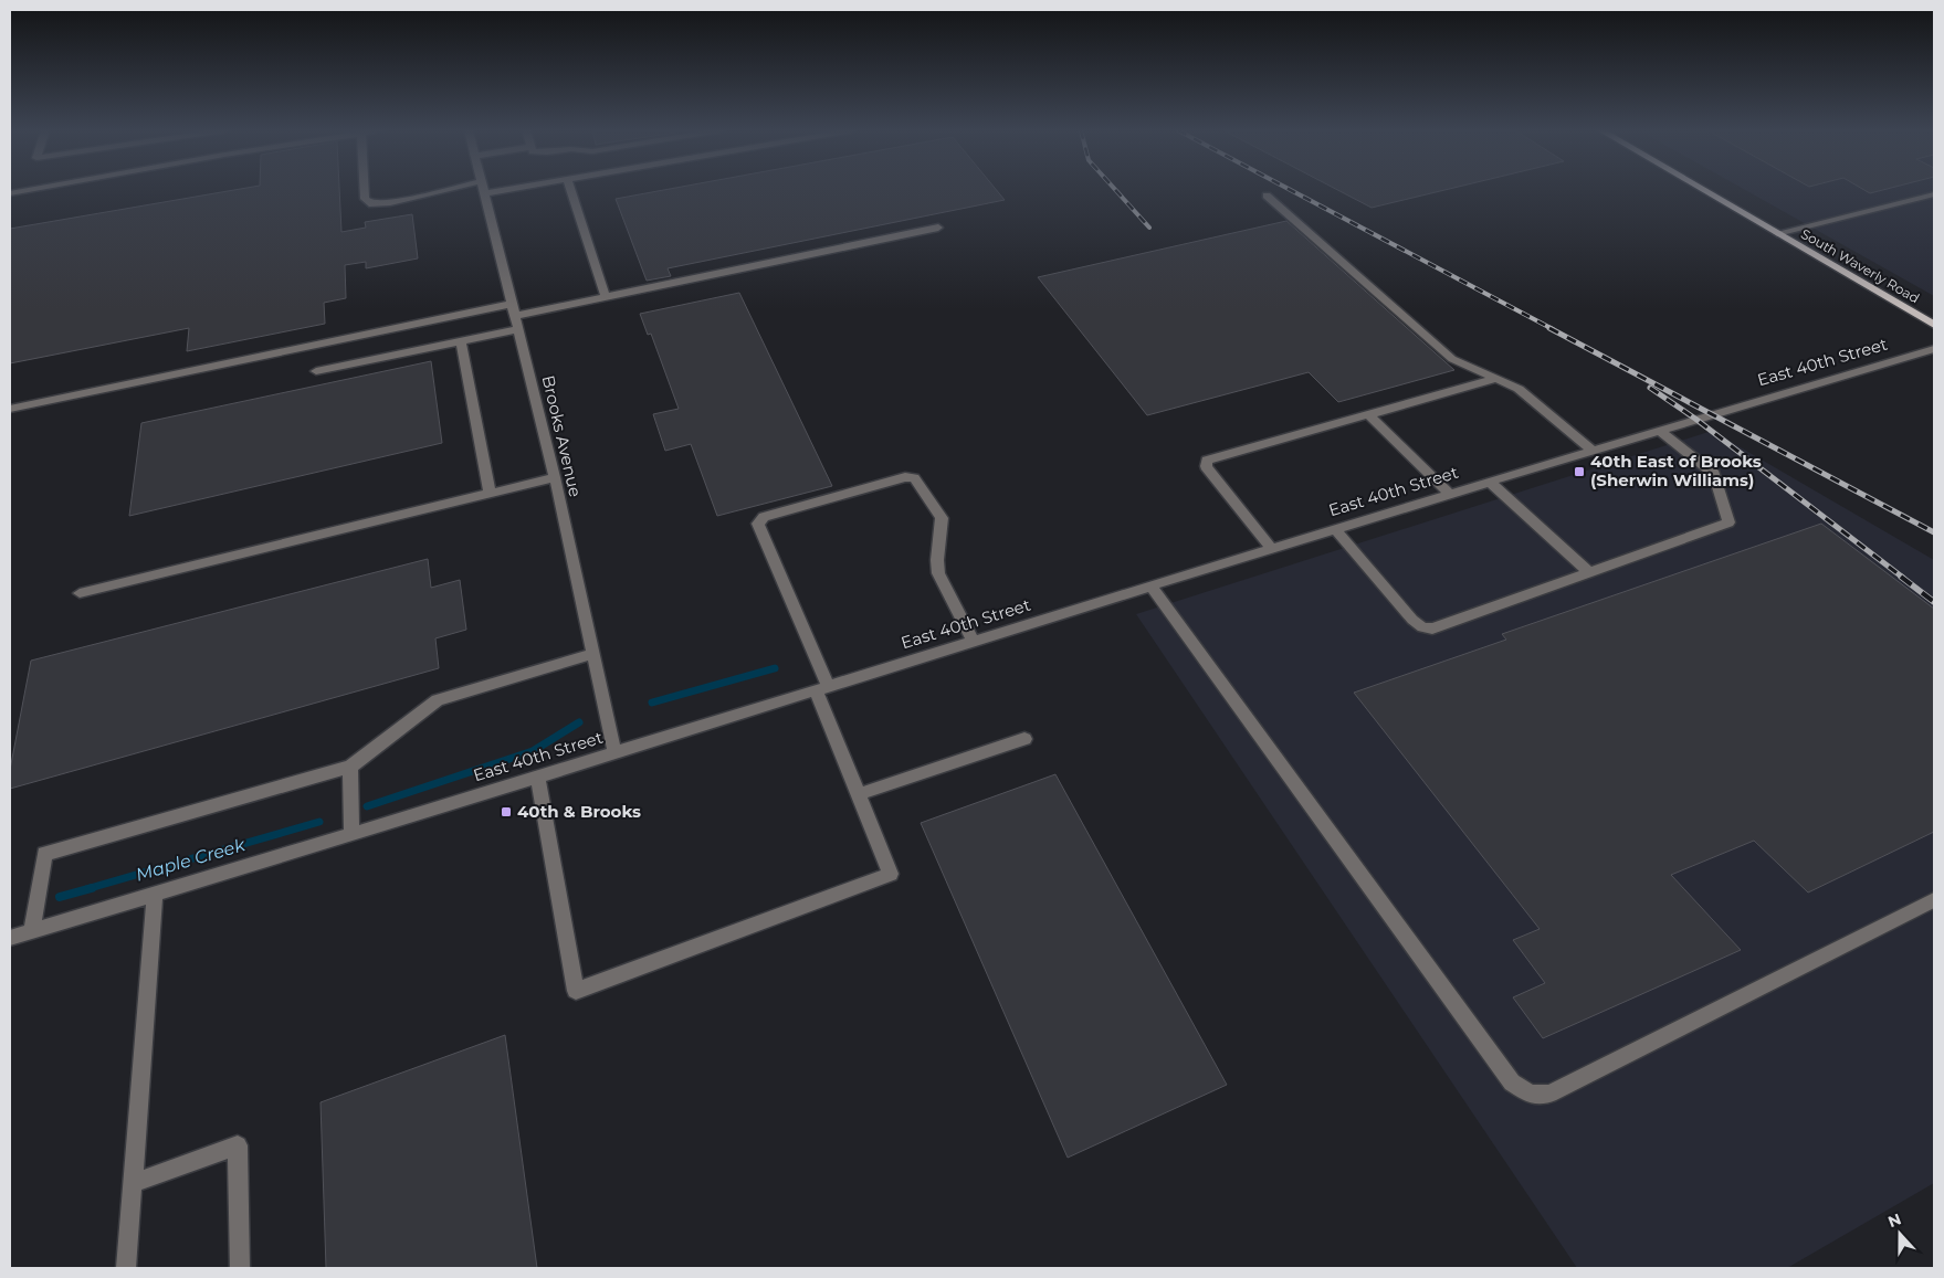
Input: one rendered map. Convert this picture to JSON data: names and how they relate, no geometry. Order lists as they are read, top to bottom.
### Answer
{
  "streets": {
    "main road": ["South Waverly Road"],
    "street": ["East 40th Street", "Brooks Avenue"]
  },
  "crossings": [
    ["East 40th Street", "Brooks Avenue"]
  ],
  "water": ["Maple Creek"],
  "places": {
    "transit": ["40th East of Brooks (Sherwin Williams)", "40th & Brooks"]
  },
  "north": "top"
}
